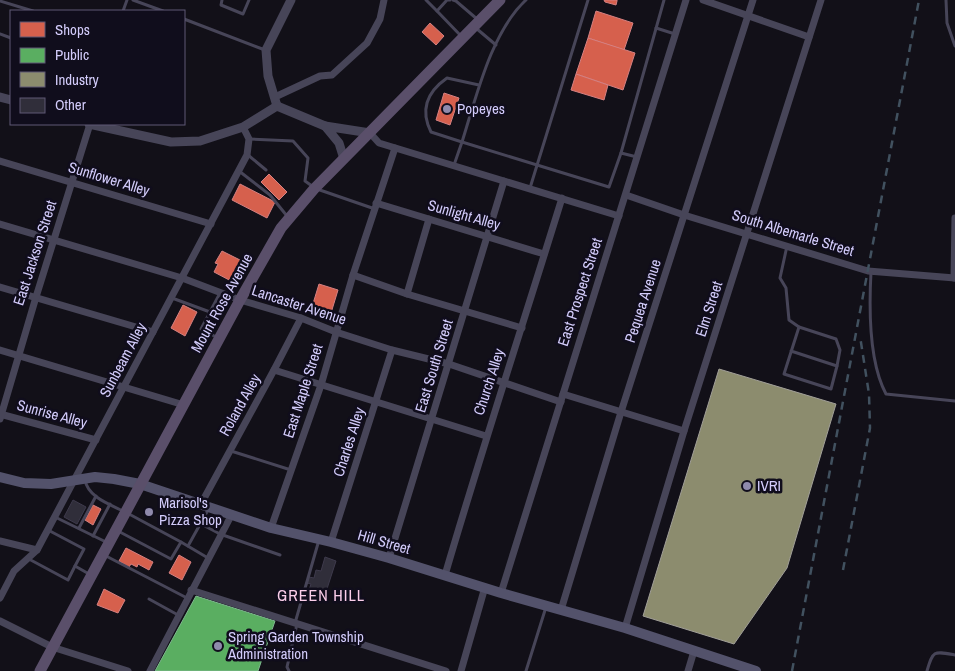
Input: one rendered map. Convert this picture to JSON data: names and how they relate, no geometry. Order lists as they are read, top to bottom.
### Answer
{
  "streets": {
    "main road": ["Mount Rose Avenue", "Hill Street"],
    "street": [
      "Sunflower Alley",
      "Sunlight Alley",
      "South Albemarle Street",
      "East Jackson Street",
      "East Prospect Street",
      "Pequea Avenue",
      "Lancaster Avenue",
      "Elm Street",
      "Sunbeam Alley",
      "East South Street",
      "Church Alley",
      "East Maple Street",
      "Roland Alley",
      "Sunrise Alley",
      "Charles Alley"
    ]
  },
  "crossings": [
    ["Sunflower Alley", "East Jackson Street"],
    ["Sunflower Alley", "Sunbeam Alley"],
    ["Sunlight Alley", "East South Street"],
    ["Sunlight Alley", "Church Alley"],
    ["Sunlight Alley", "East Maple Street"],
    ["South Albemarle Street", "East Prospect Street"],
    ["South Albemarle Street", "Pequea Avenue"],
    ["South Albemarle Street", "Elm Street"],
    ["East Jackson Street", "Lancaster Avenue"],
    ["East Jackson Street", "Sunrise Alley"],
    ["East Prospect Street", "Lancaster Avenue"],
    ["East Prospect Street", "Hill Street"],
    ["Pequea Avenue", "Hill Street"],
    ["Mount Rose Avenue", "Lancaster Avenue"],
    ["Mount Rose Avenue", "Hill Street"],
    ["Lancaster Avenue", "Sunbeam Alley"],
    ["Lancaster Avenue", "East South Street"],
    ["Lancaster Avenue", "Church Alley"],
    ["Lancaster Avenue", "East Maple Street"],
    ["Lancaster Avenue", "Roland Alley"],
    ["Lancaster Avenue", "Charles Alley"],
    ["Elm Street", "Hill Street"],
    ["Sunbeam Alley", "Sunrise Alley"],
    ["Sunbeam Alley", "Hill Street"],
    ["East South Street", "Hill Street"],
    ["Church Alley", "Hill Street"],
    ["East Maple Street", "Hill Street"],
    ["Roland Alley", "Hill Street"],
    ["Charles Alley", "Hill Street"]
  ],
  "districts": ["GREEN HILL"],
  "places": [
    "Popeyes",
    "IVRI",
    "Marisol's Pizza Shop",
    "Spring Garden Township Administration"
  ],
  "legend": [
    "Shops",
    "Public",
    "Industry",
    "Other"
  ]
}
